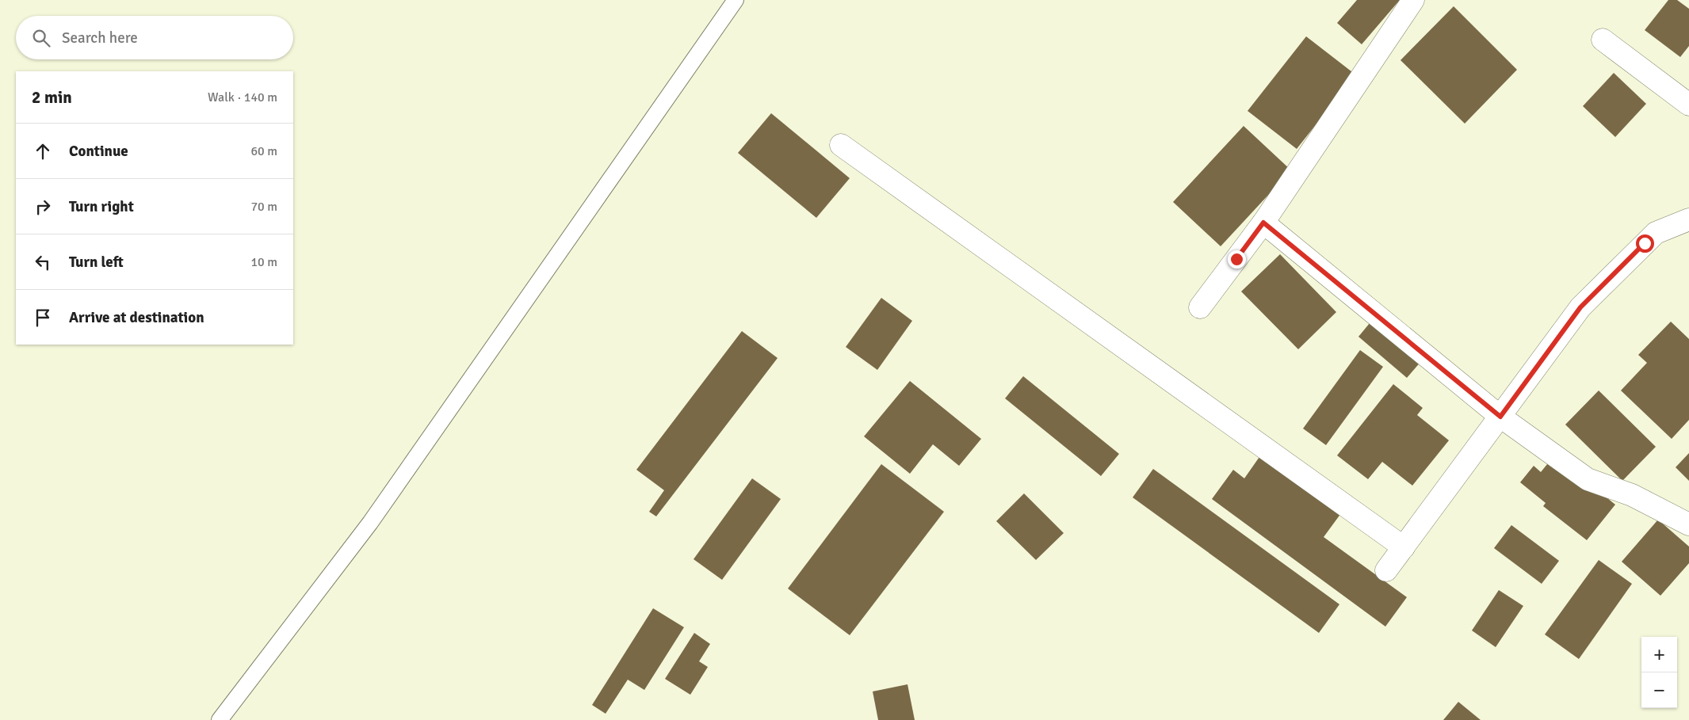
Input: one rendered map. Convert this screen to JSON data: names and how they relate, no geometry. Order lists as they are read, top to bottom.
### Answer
{
  "page": {
    "search": "Search here",
    "heading": ["2 min", "Walk · 140 m"],
    "list": [
      ["Continue", "60 m"],
      ["Turn right", "70 m"],
      ["Turn left", "10 m"],
      "Arrive at destination"
    ],
    "map_buttons": ["+", "−"]
  }
}
